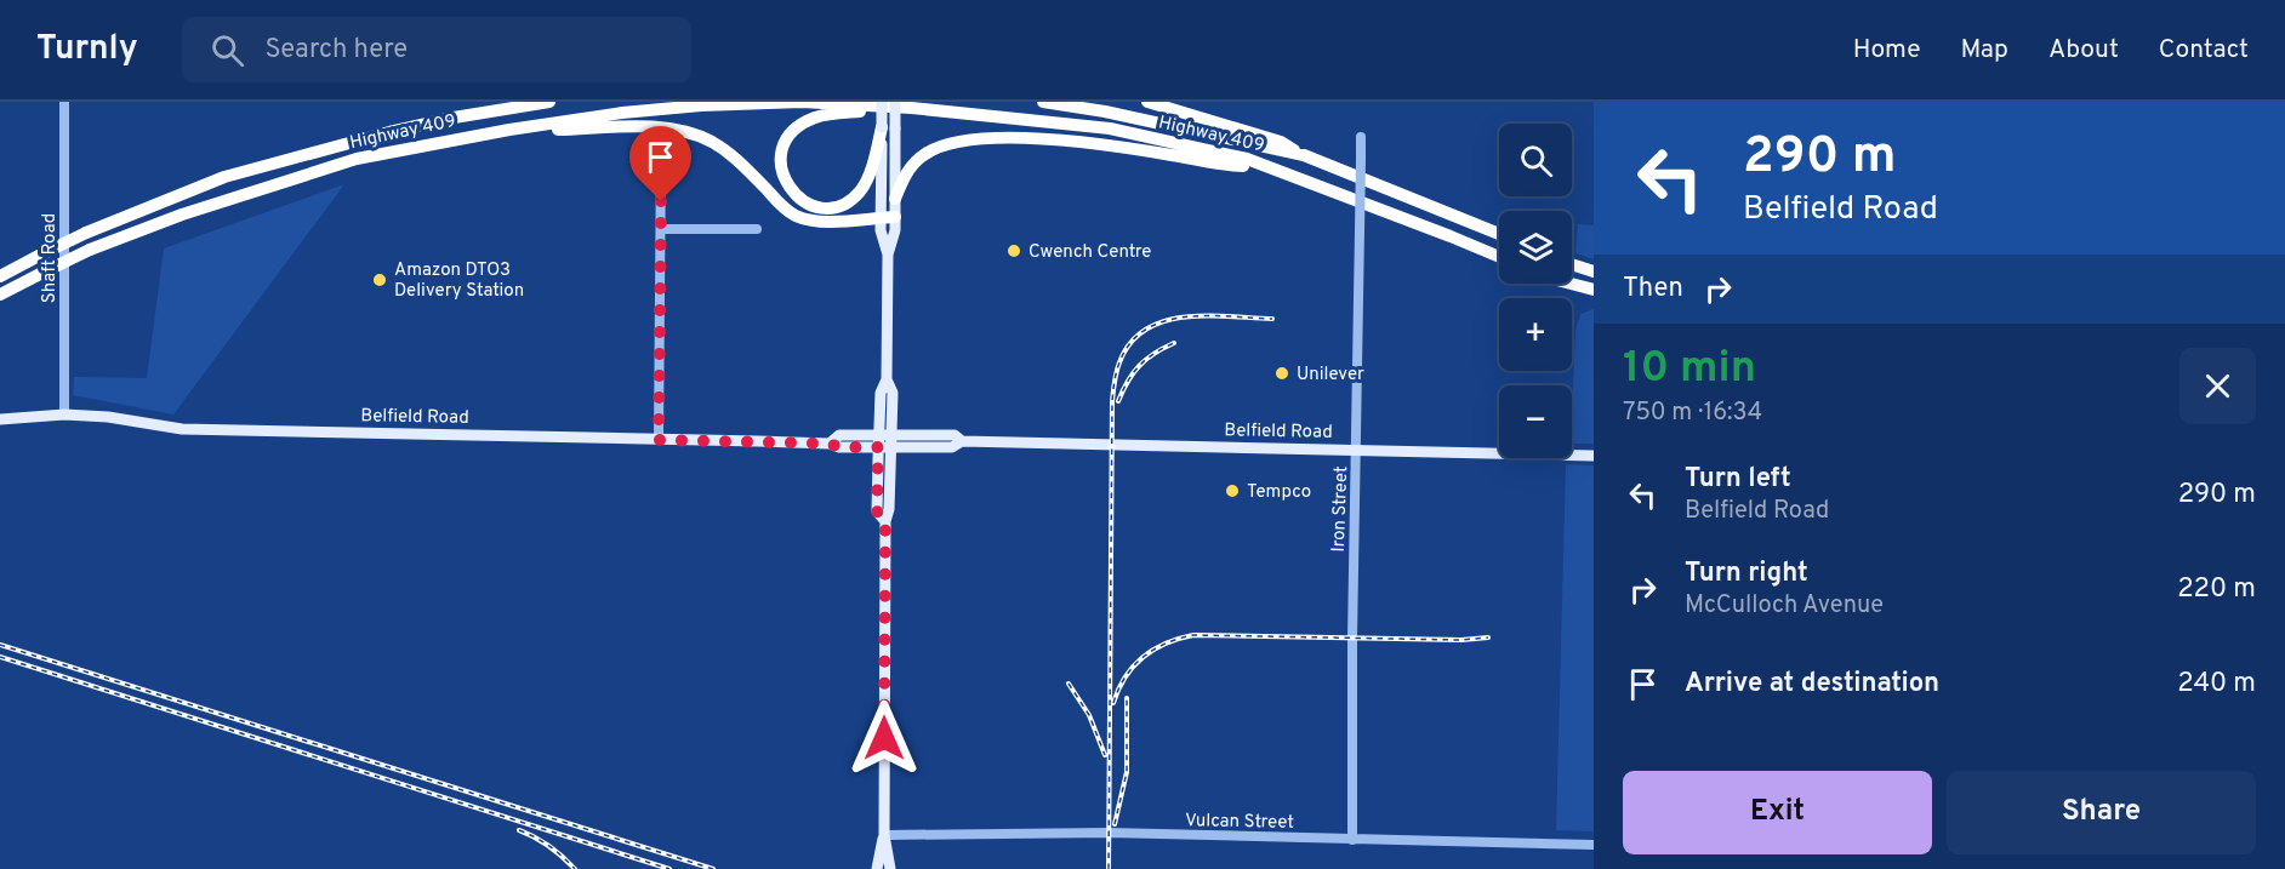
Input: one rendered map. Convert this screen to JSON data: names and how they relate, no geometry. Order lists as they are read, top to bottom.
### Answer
{
  "streets": {
    "highway": ["Highway 409"],
    "main road": ["Belfield Road"],
    "street": ["Shaft Road", "Iron Street", "Vulcan Street"]
  },
  "crossings": [
    ["Shaft Road", "Belfield Road"],
    ["Belfield Road", "Iron Street"],
    ["Iron Street", "Vulcan Street"]
  ],
  "places": [
    "Cwench Centre",
    "Amazon DTO3 Delivery Station",
    "Unilever",
    "Tempco"
  ],
  "page": {
    "header": "Turnly",
    "search": "Search here",
    "nav": [
      "Home",
      "Map",
      "About",
      "Contact"
    ],
    "turn": ["290 m", "Belfield Road"],
    "map_buttons": ["+", "−"],
    "then": "Then",
    "heading": ["10 min", "750 m · 16:34"],
    "list": [
      {
        "name": "Turn left",
        "note": "Belfield Road",
        "value": "290 m"
      },
      {
        "name": "Turn right",
        "note": "McCulloch Avenue",
        "value": "220 m"
      },
      {
        "name": "Arrive at destination",
        "value": "240 m"
      }
    ],
    "buttons": ["Exit", "Share"]
  }
}
